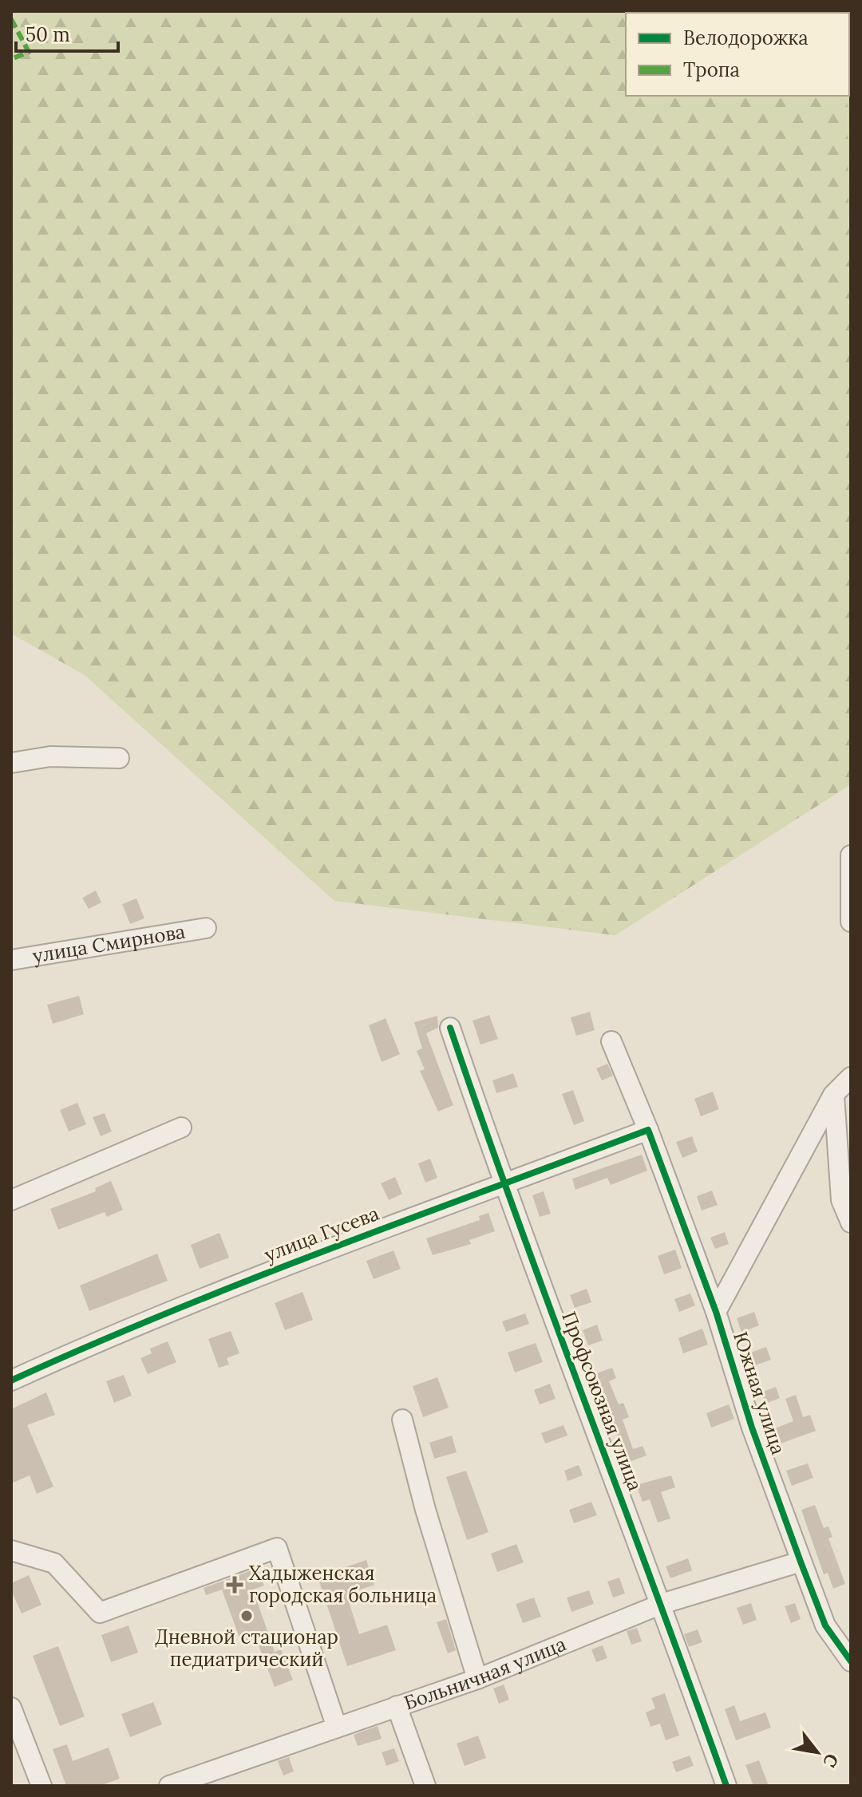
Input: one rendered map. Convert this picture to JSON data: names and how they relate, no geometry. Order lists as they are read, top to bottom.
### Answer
{
  "streets": {
    "street": [
      "улица Смирнова",
      "улица Гусева",
      "Южная улица",
      "Профсоюзная улица",
      "Больничная улица"
    ]
  },
  "crossings": [
    ["улица Гусева", "Южная улица"],
    ["улица Гусева", "Профсоюзная улица"],
    ["Южная улица", "Больничная улица"],
    ["Профсоюзная улица", "Больничная улица"]
  ],
  "places": {
    "health": ["Хадыженская городская больница"],
    "other": ["Дневной стационар педиатрический"]
  },
  "legend": ["Велодорожка", "Тропа"],
  "scale_bar": "50 m",
  "north": "bottom right"
}
